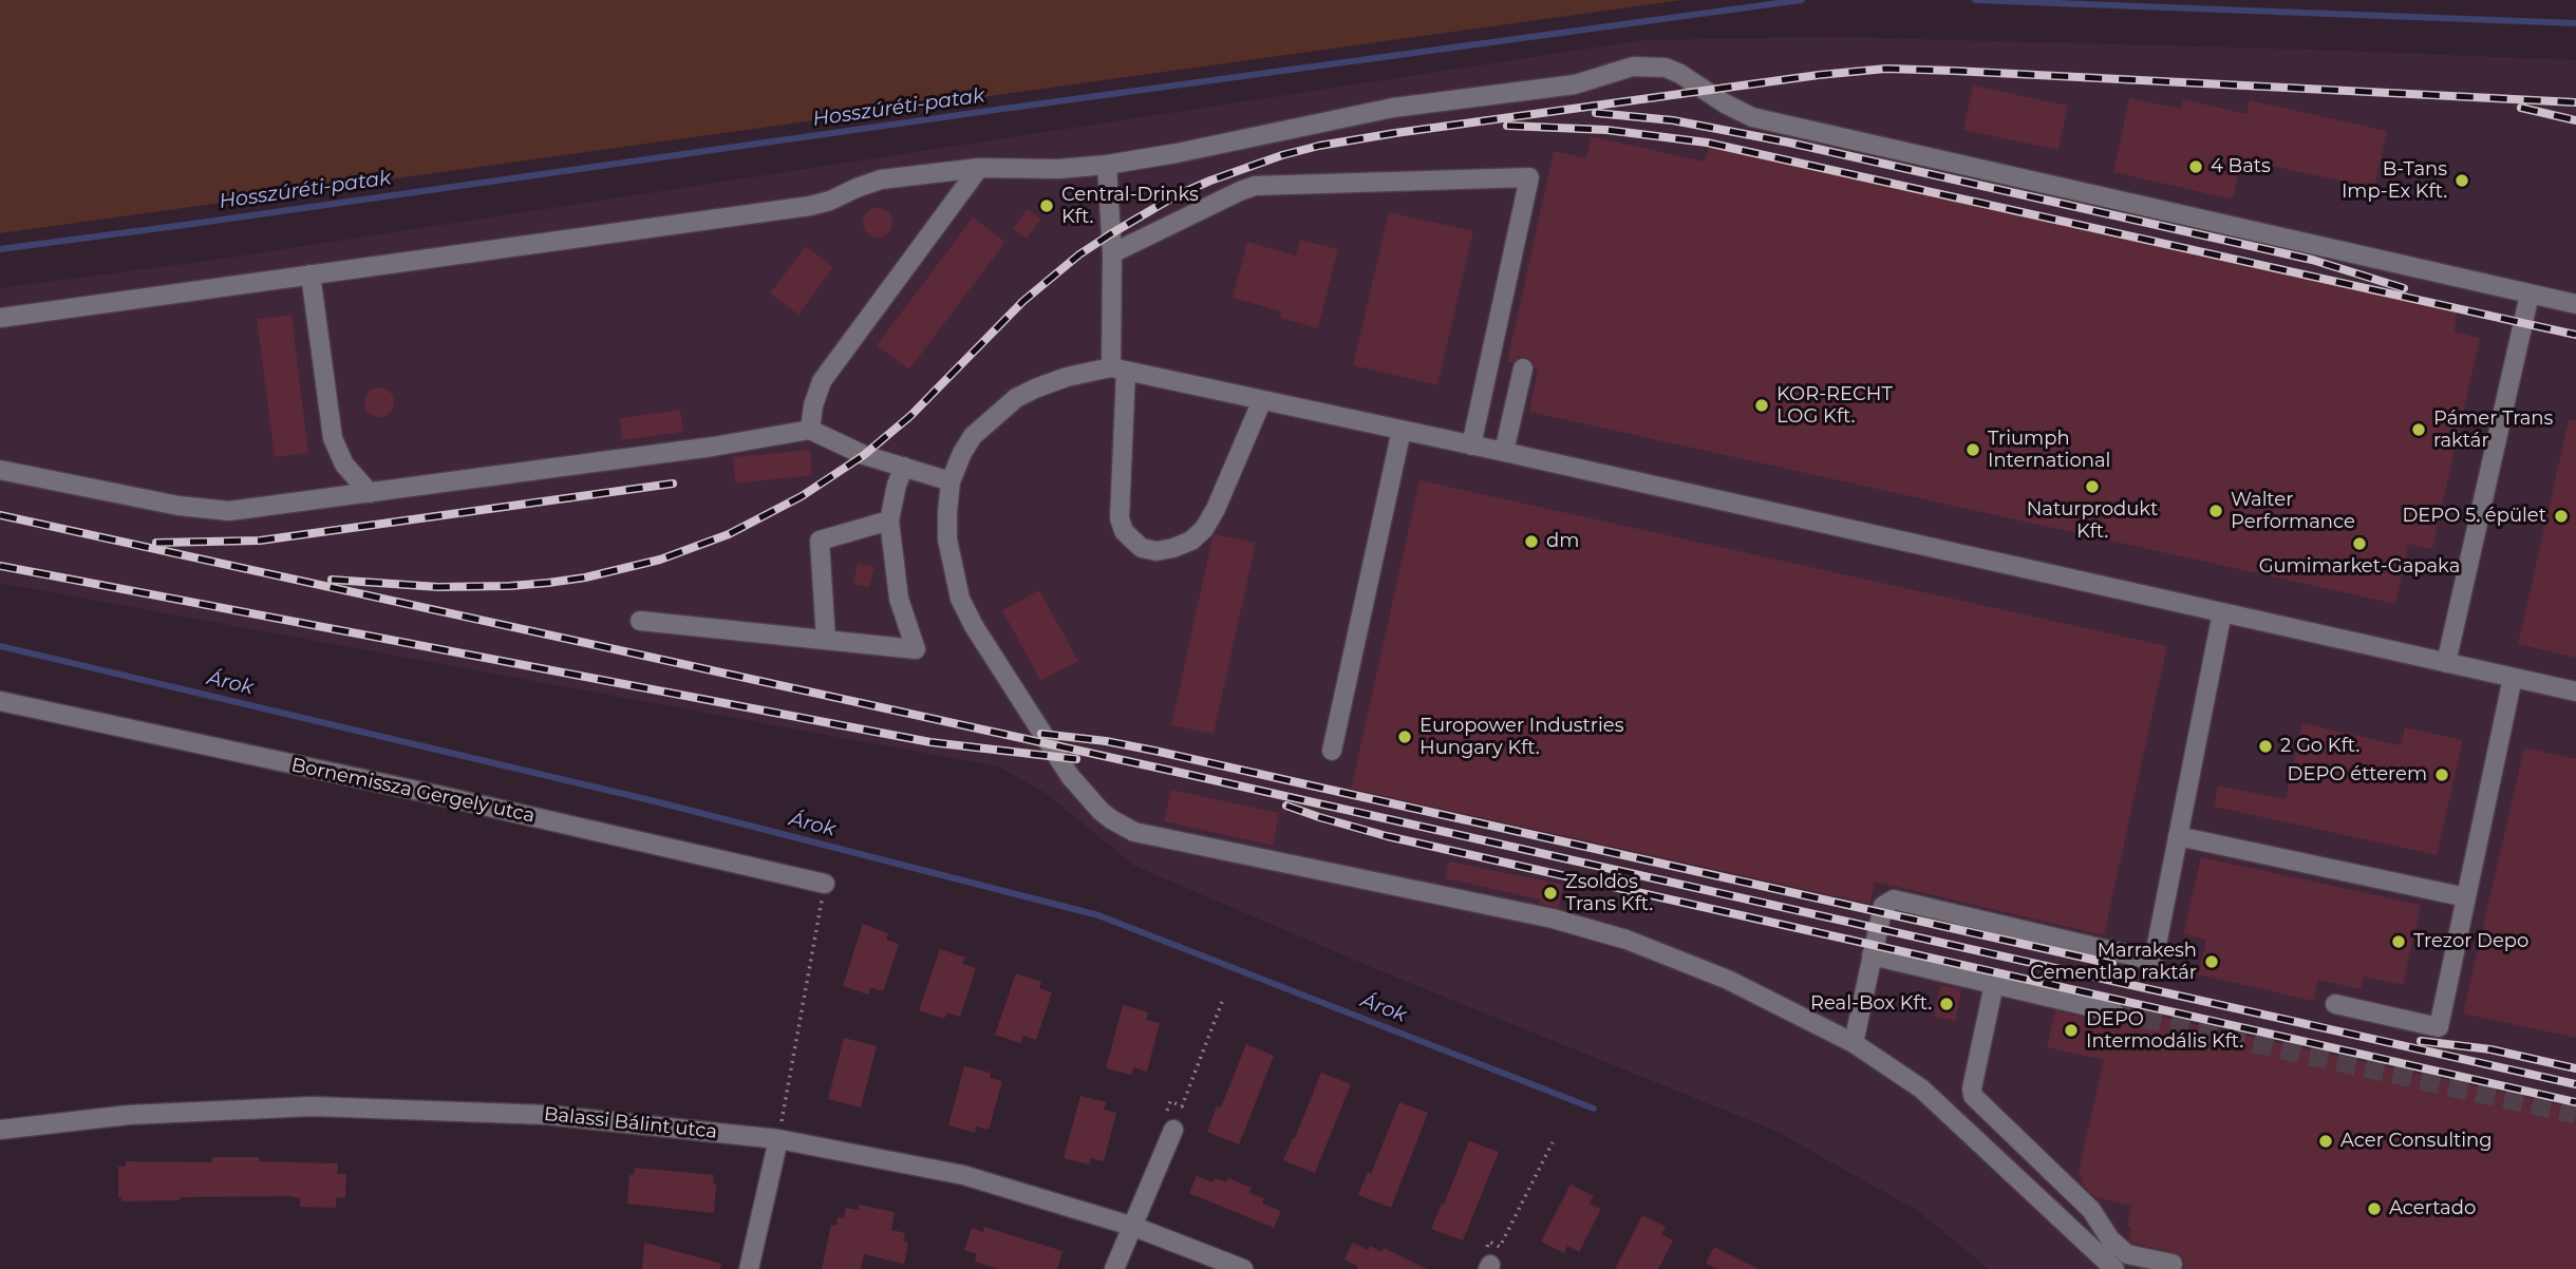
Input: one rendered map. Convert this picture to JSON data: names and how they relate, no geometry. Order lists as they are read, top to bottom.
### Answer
{
  "streets": {
    "street": ["Bornemissza Gergely utca", "Balassi Bálint utca"]
  },
  "water": ["Hosszúréti-patak", "Árok"],
  "places": [
    "4 Bats",
    "B-Tans Imp-Ex Kft.",
    "Central-Drinks Kft.",
    "KOR-RECHT LOG Kft.",
    "Pámer Trans raktár",
    "Triumph International",
    "Naturprodukt Kft.",
    "Walter Performance",
    "DEPO 5. épület",
    "dm",
    "Gumimarket-Gapaka",
    "Europower Industries Hungary Kft.",
    "2 Go Kft.",
    "DEPO étterem",
    "Zsoldos Trans Kft.",
    "Trezor Depo",
    "Marrakesh Cementlap raktár",
    "Real-Box Kft.",
    "DEPO Intermodális Kft.",
    "Acer Consulting",
    "Acertado"
  ]
}
